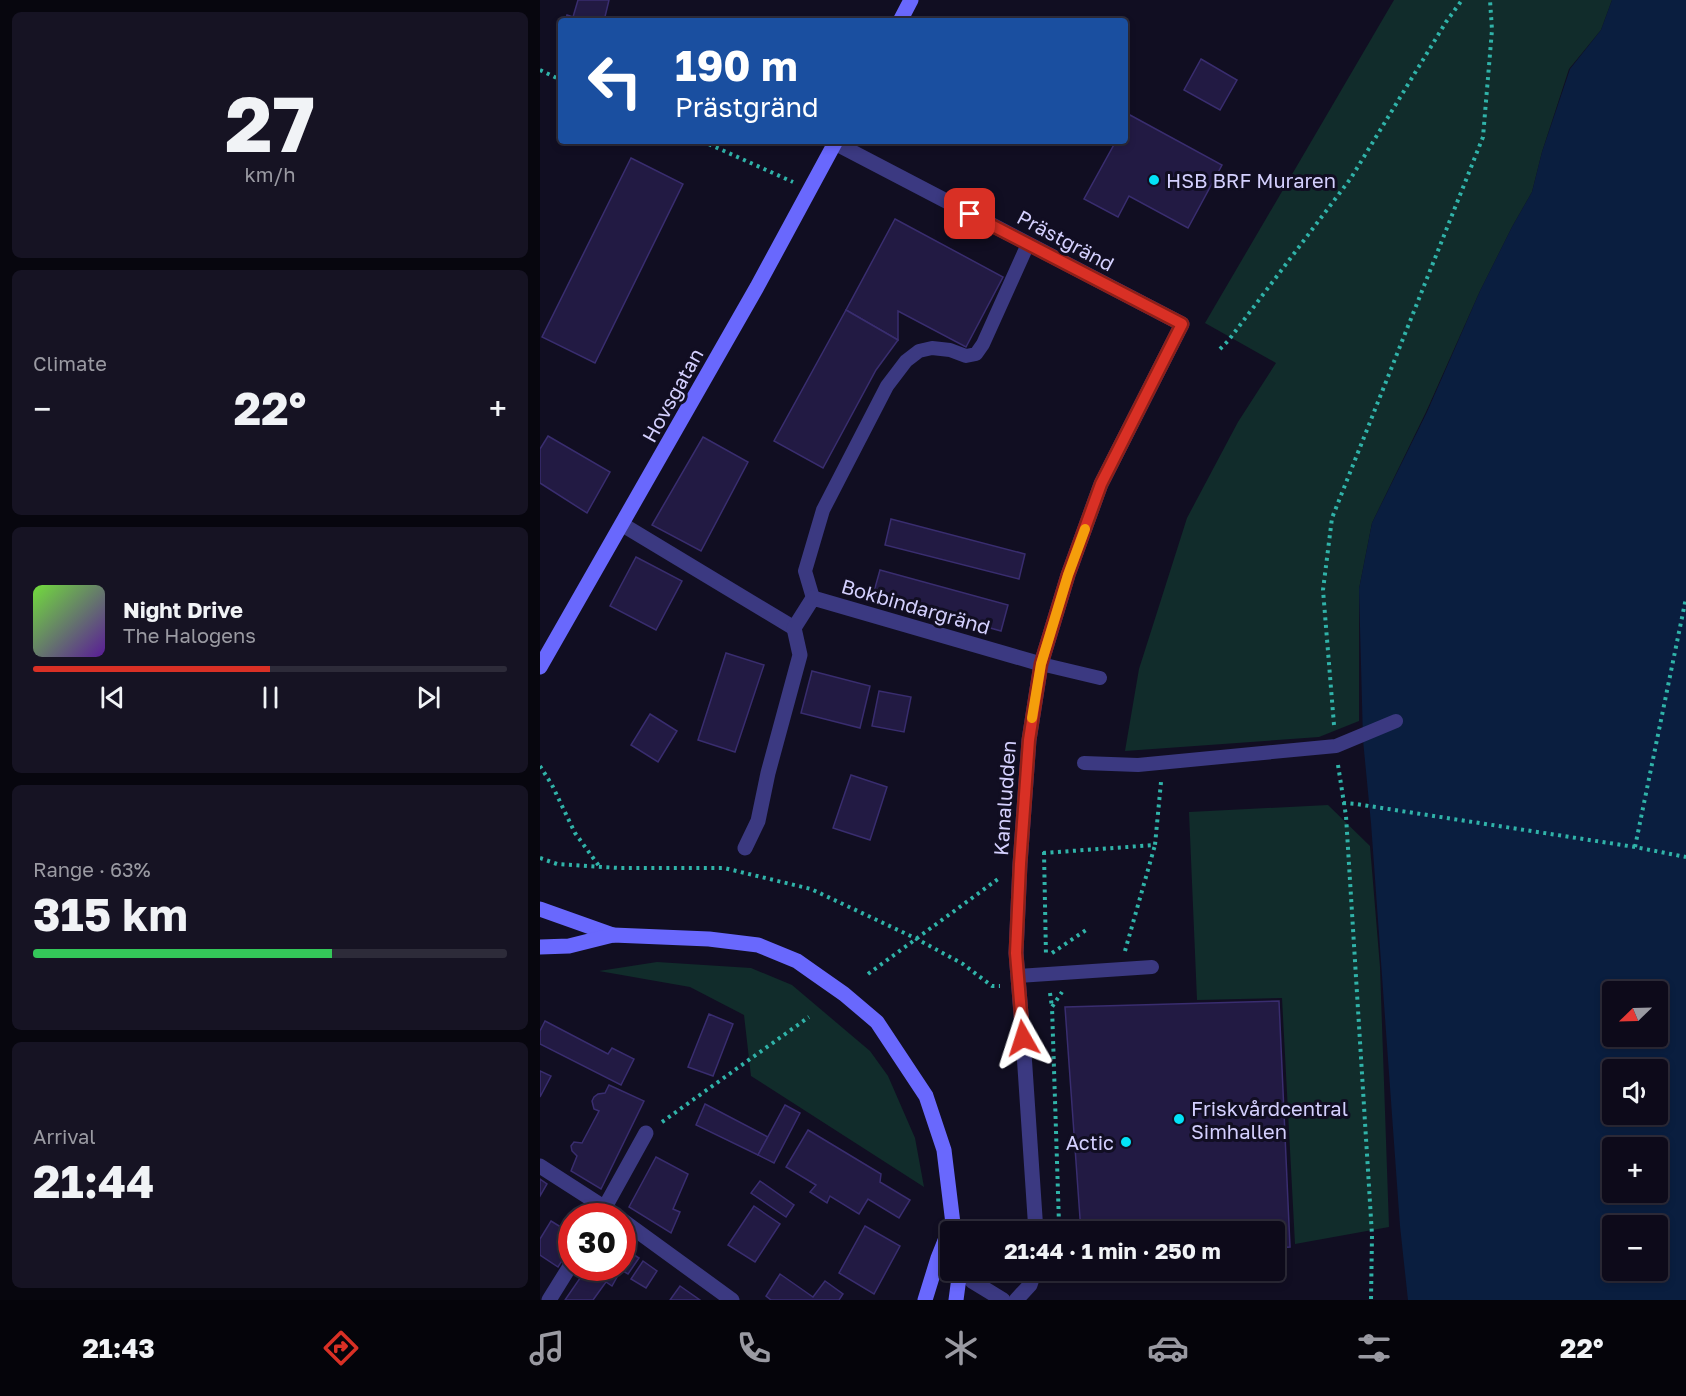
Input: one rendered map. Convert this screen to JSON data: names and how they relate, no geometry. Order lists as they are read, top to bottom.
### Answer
{
  "streets": {
    "main road": ["Hovsgatan"],
    "street": ["Prästgränd", "Bokbindargränd", "Kanaludden"]
  },
  "crossings": [
    ["Prästgränd", "Kanaludden"],
    ["Bokbindargränd", "Kanaludden"]
  ],
  "places": ["HSB BRF Muraren", "Friskvårdcentral Simhallen", "Actic"],
  "north": "bottom left",
  "page": {
    "tile": [
      ["27", "km/h"],
      "Climate",
      ["Range · 63%", "315 km"],
      ["Arrival", "21:44"]
    ],
    "turn": ["190 m", "Prästgränd"],
    "heat": ["−", "22°", "+"],
    "song": ["Night Drive", "The Halogens"],
    "map_buttons": ["+", "−"],
    "limit": "30",
    "trip": "21:44 · 1 min · 250 m",
    "tabs": ["21:43", "22°"]
  }
}
